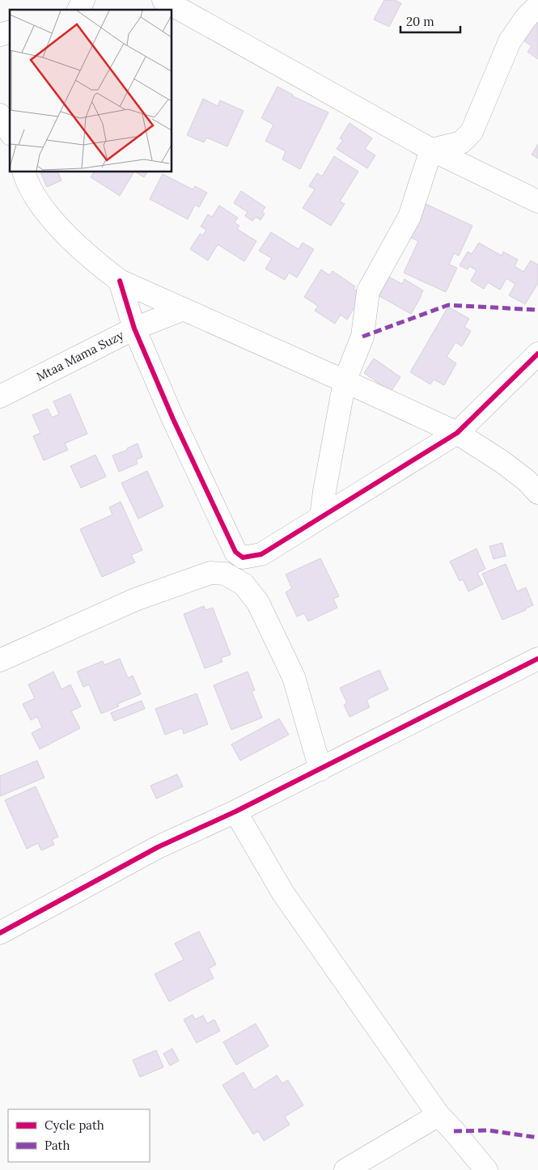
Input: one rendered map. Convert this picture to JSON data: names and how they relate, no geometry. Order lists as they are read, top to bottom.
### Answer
{
  "streets": {
    "street": ["Mtaa Mama Suzy"]
  },
  "legend": ["Cycle path", "Path"],
  "scale_bar": "20 m"
}
